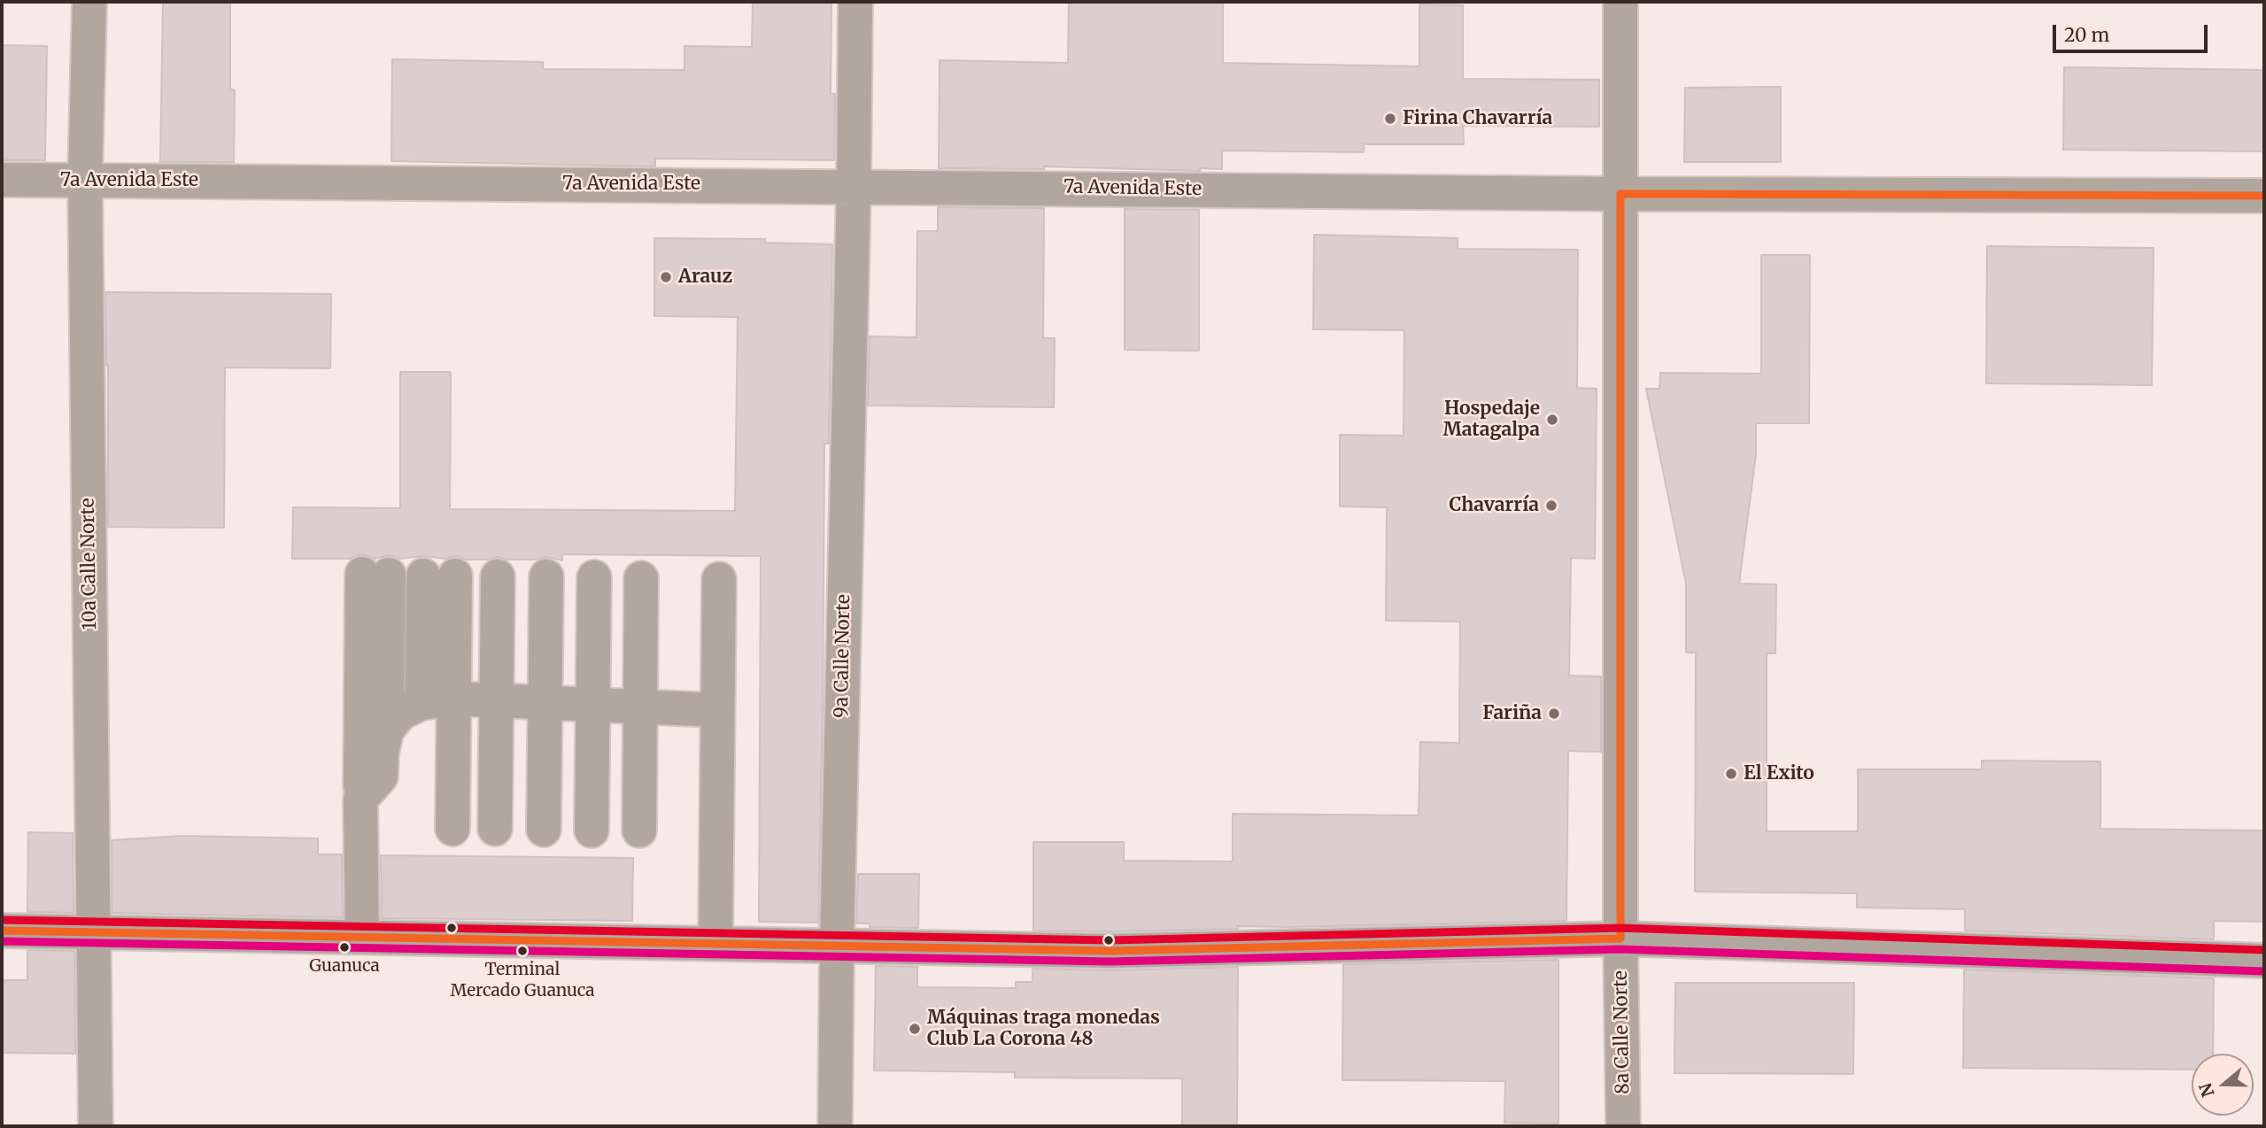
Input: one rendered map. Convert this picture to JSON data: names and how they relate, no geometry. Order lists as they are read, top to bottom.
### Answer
{
  "streets": {
    "street": [
      "7a Avenida Este",
      "10a Calle Norte",
      "9a Calle Norte",
      "8a Calle Norte"
    ]
  },
  "crossings": [
    ["7a Avenida Este", "10a Calle Norte"],
    ["7a Avenida Este", "9a Calle Norte"],
    ["7a Avenida Este", "8a Calle Norte"]
  ],
  "places": [
    "Firina Chavarría",
    "Arauz",
    "Hospedaje Matagalpa",
    "Chavarría",
    "Fariña",
    "El Exito",
    "Guanuca",
    "Terminal Mercado Guanuca",
    "Máquinas traga monedas Club La Corona 48"
  ],
  "scale_bar": "20 m",
  "north": "left"
}
